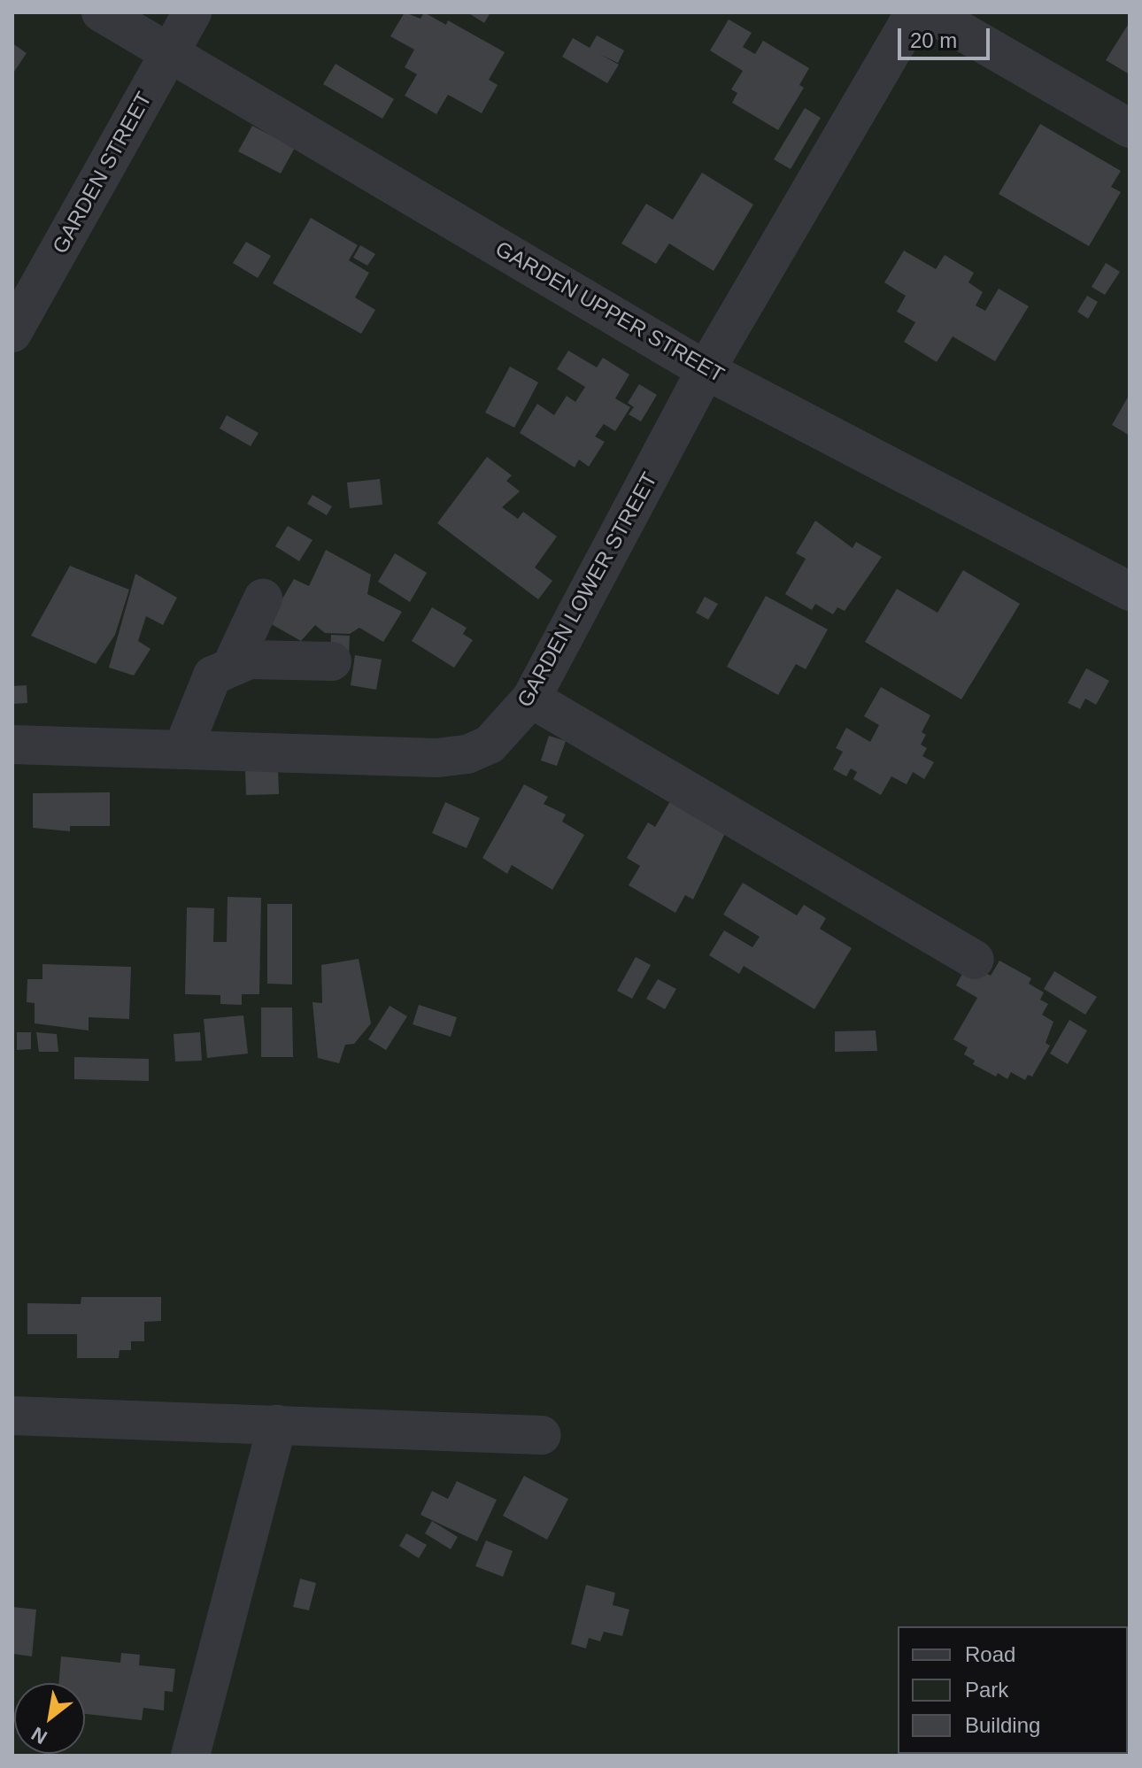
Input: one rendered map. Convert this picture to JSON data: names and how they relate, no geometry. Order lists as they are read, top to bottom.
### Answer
{
  "streets": {
    "street": ["GARDEN STREET", "GARDEN UPPER STREET", "GARDEN LOWER STREET"]
  },
  "crossings": [
    ["GARDEN STREET", "GARDEN UPPER STREET"],
    ["GARDEN UPPER STREET", "GARDEN LOWER STREET"]
  ],
  "legend": ["Road", "Park", "Building"],
  "scale_bar": "20 m",
  "north": "bottom left"
}
